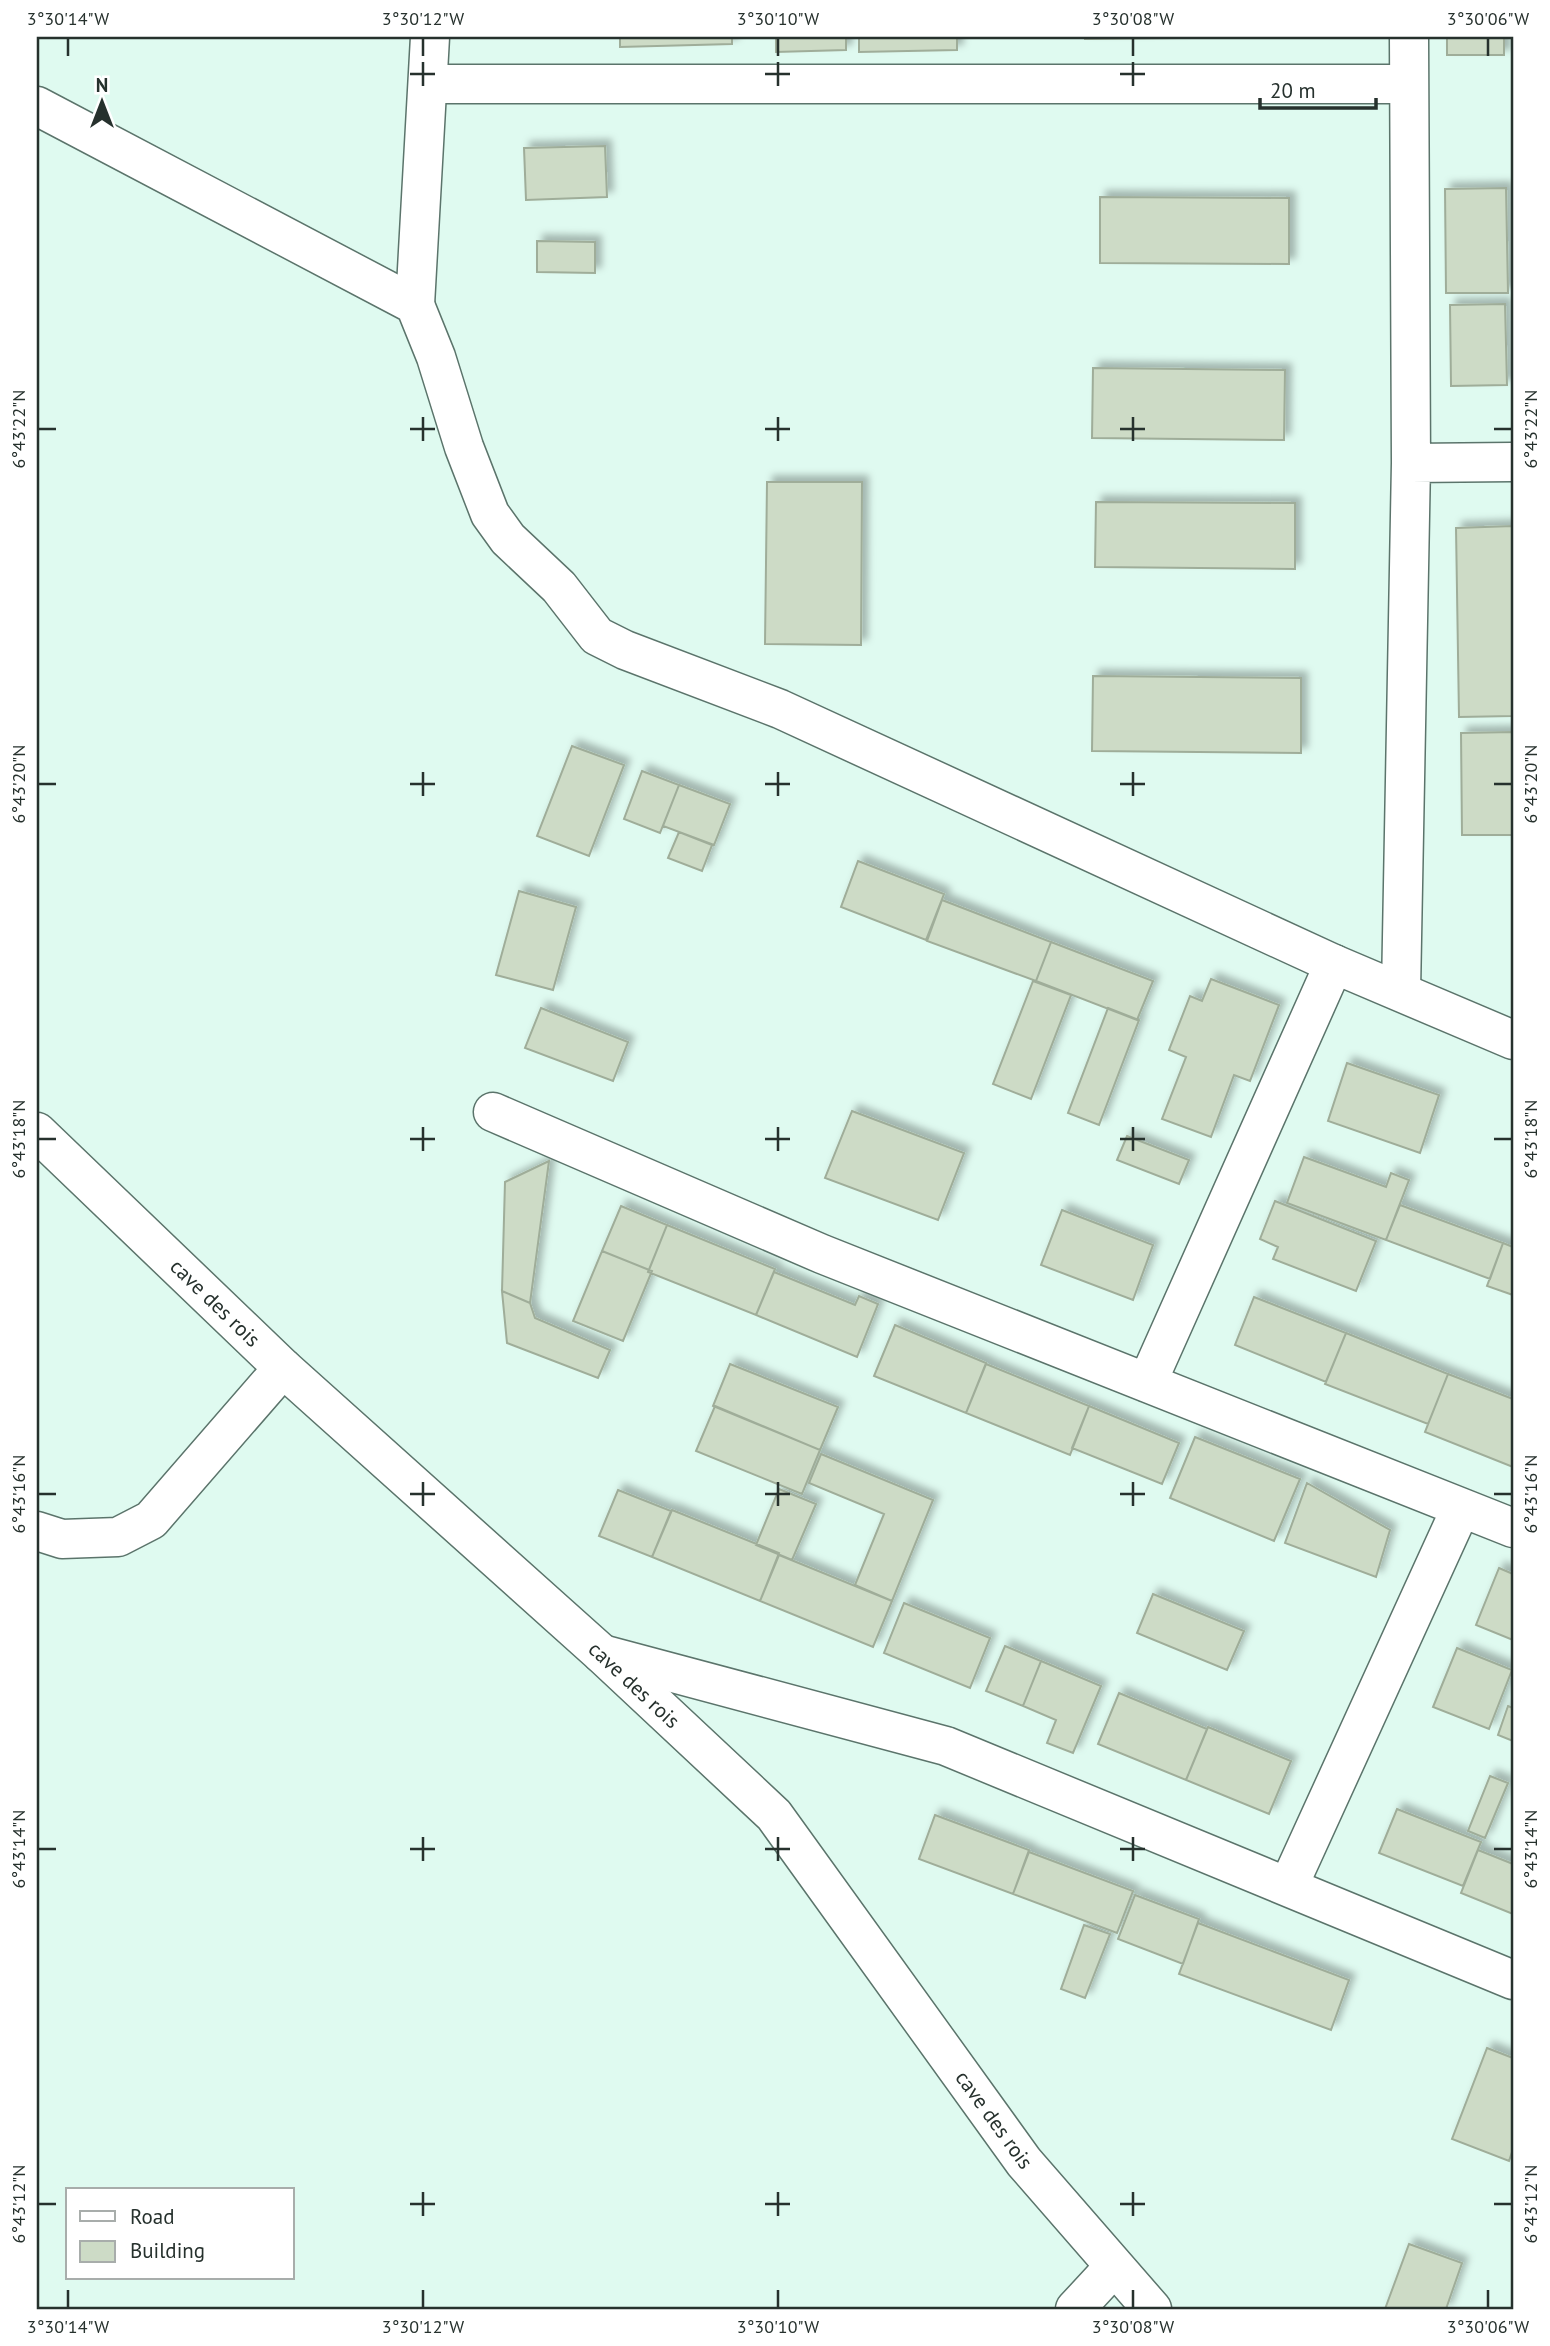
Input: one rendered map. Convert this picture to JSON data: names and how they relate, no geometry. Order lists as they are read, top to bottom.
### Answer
{
  "streets": {
    "street": ["cave des rois"]
  },
  "legend": ["Road", "Building"],
  "scale_bar": "20 m",
  "north": "top",
  "coordinates": [
    "3°30'14\"W",
    "3°30'12\"W",
    "3°30'10\"W",
    "3°30'08\"W",
    "3°30'06\"W",
    "6°43'22\"N",
    "6°43'20\"N",
    "6°43'18\"N",
    "6°43'16\"N",
    "6°43'14\"N",
    "6°43'12\"N"
  ]
}
